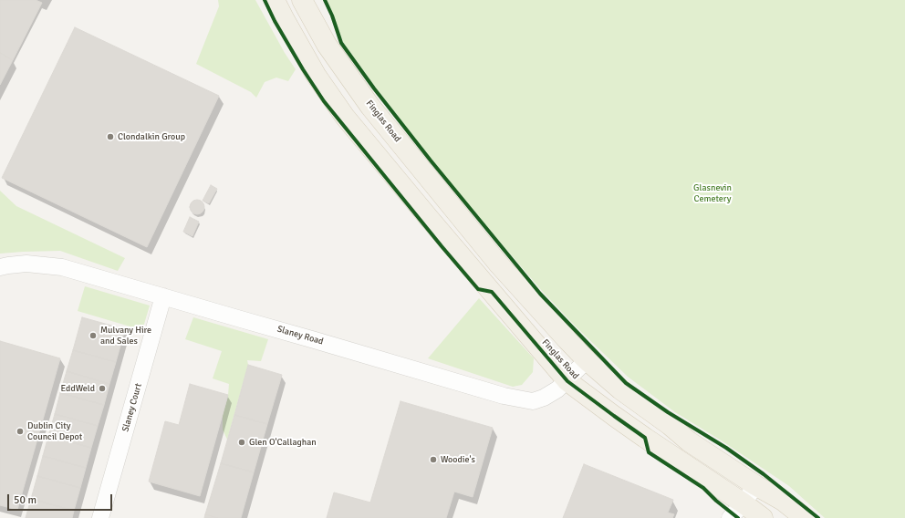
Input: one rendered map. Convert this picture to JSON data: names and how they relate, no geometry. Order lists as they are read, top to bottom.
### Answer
{
  "streets": {
    "main road": ["Finglas Road"],
    "street": ["Slaney Road", "Slaney Court"]
  },
  "crossings": [
    ["Finglas Road", "Slaney Road"],
    ["Slaney Road", "Slaney Court"]
  ],
  "parks": ["Glasnevin Cemetery"],
  "places": [
    "Clondalkin Group",
    "Mulvany Hire and Sales",
    "EddWeld",
    "Dublin City Council Depot",
    "Glen O'Callaghan",
    "Woodie's"
  ],
  "scale_bar": "50 m"
}
